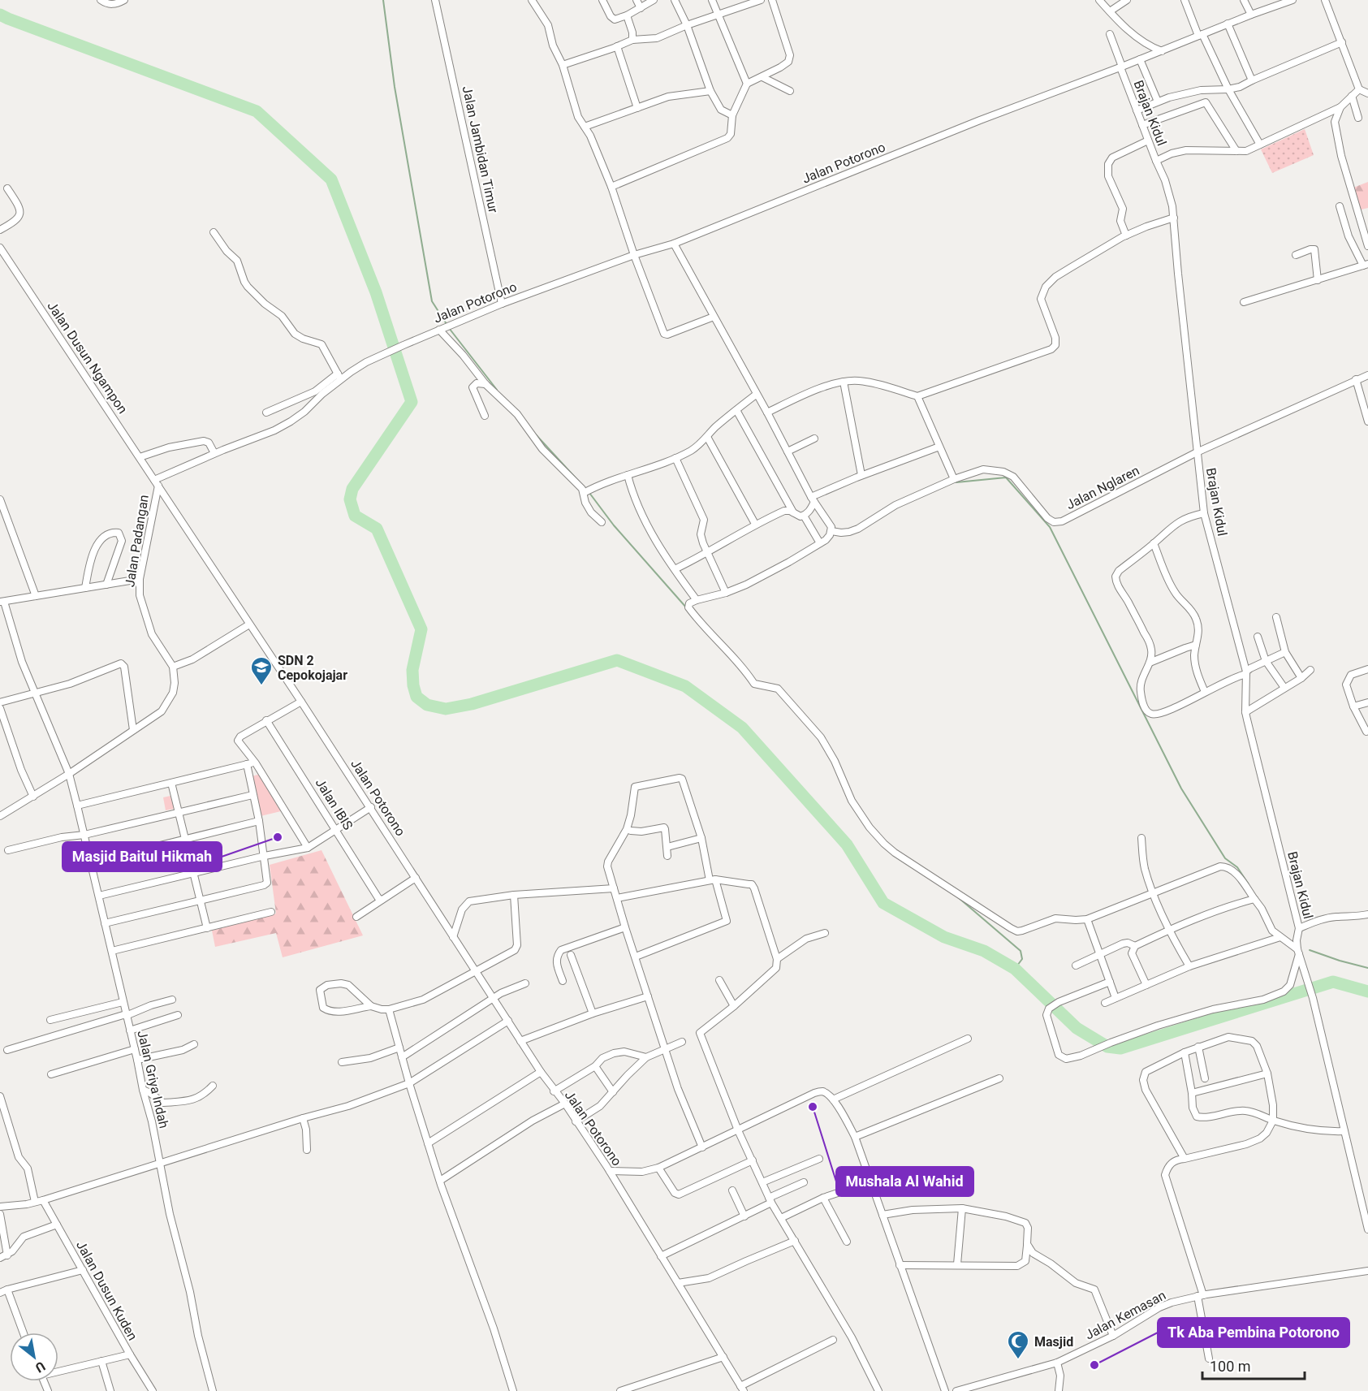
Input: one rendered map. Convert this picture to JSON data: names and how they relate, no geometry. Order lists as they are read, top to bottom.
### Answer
{
  "streets": {
    "street": [
      "Brajan Kidul",
      "Jalan Jambidan Timur",
      "Jalan Potorono",
      "Jalan Dusun Ngampon",
      "Jalan Nglaren",
      "Jalan Padangan",
      "Jalan IBIS",
      "Jalan Griya Indah",
      "Jalan Dusun Kuden",
      "Jalan Kemasan"
    ]
  },
  "crossings": [
    ["Brajan Kidul", "Jalan Potorono"],
    ["Brajan Kidul", "Jalan Nglaren"],
    ["Jalan Jambidan Timur", "Jalan Potorono"],
    ["Jalan Potorono", "Jalan Dusun Ngampon"],
    ["Jalan Potorono", "Jalan Padangan"],
    ["Jalan Dusun Ngampon", "Jalan Padangan"]
  ],
  "places": {
    "school or university": ["SDN 2 Cepokojajar"],
    "other": ["Masjid Baitul Hikmah", "Mushala Al Wahid", "Tk Aba Pembina Potorono"],
    "mosque": ["Masjid"]
  },
  "scale_bar": "100 m",
  "north": "bottom right"
}
